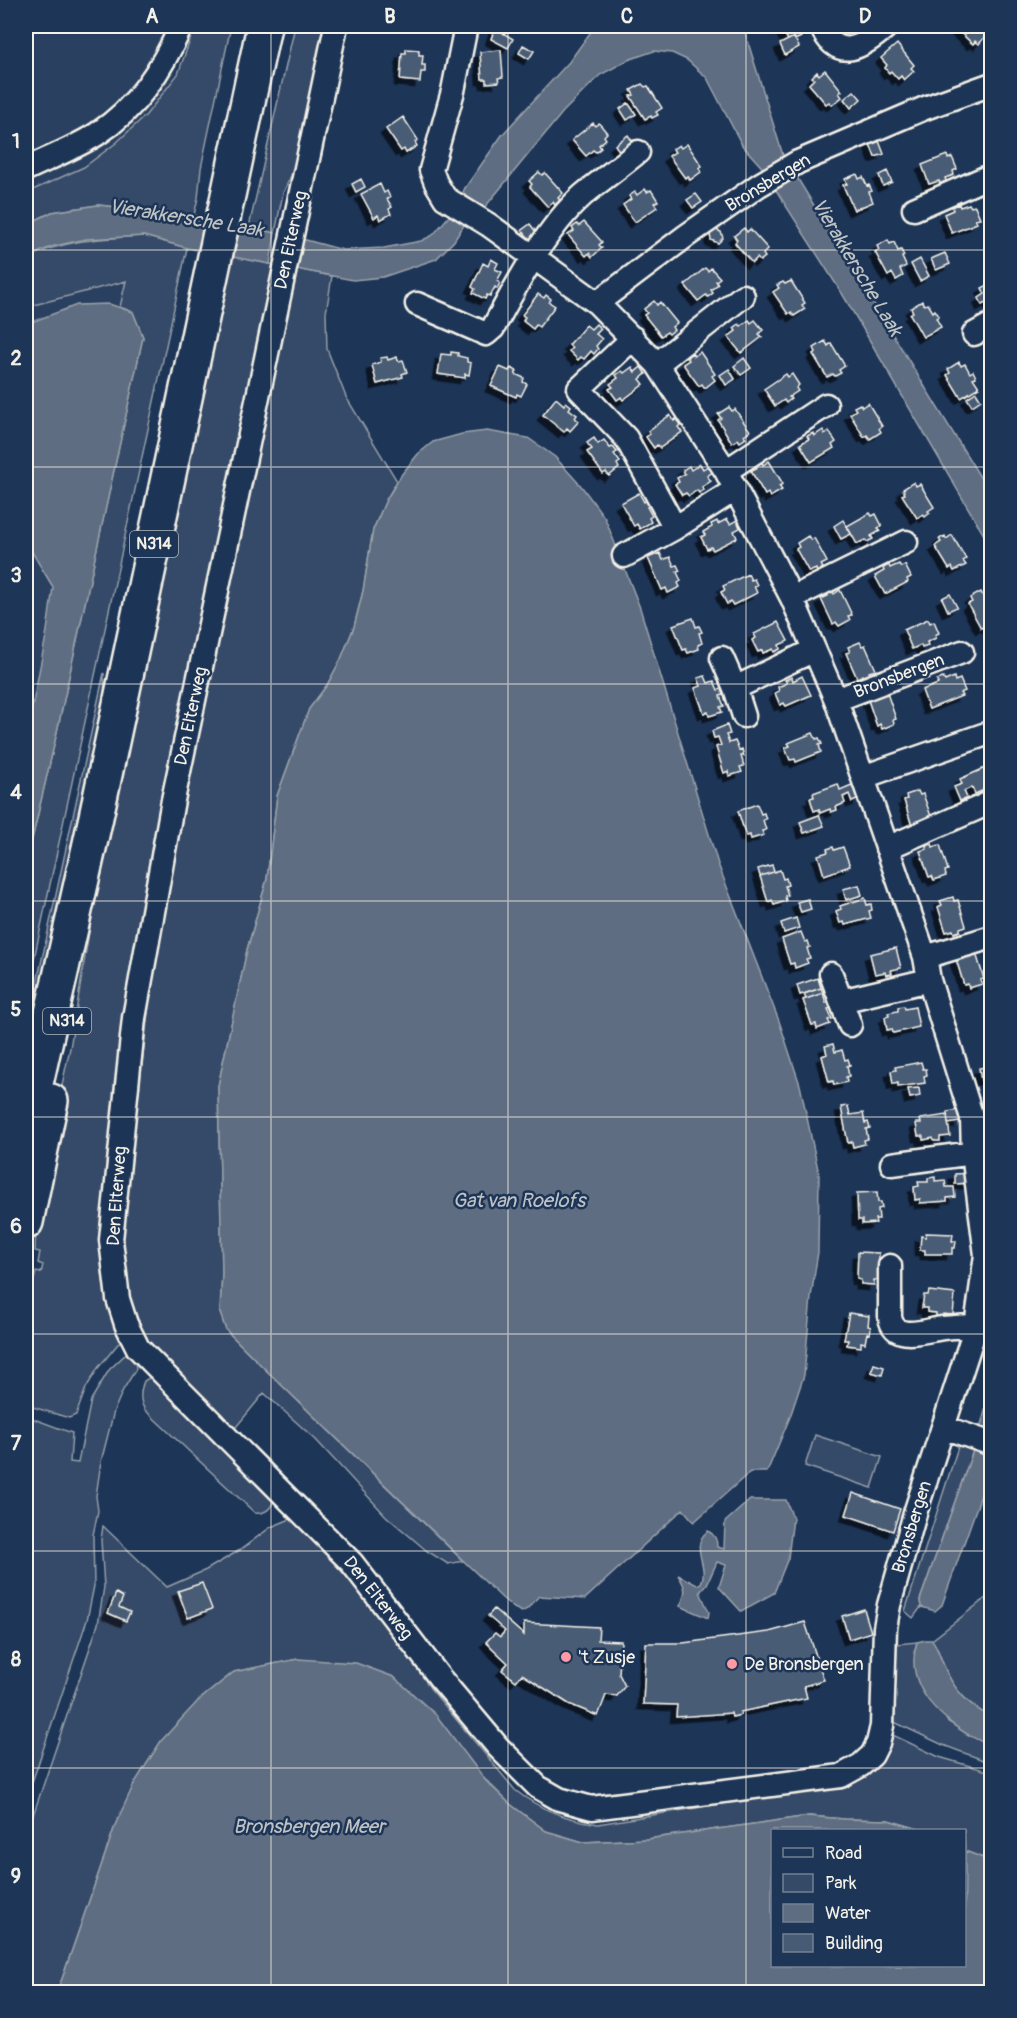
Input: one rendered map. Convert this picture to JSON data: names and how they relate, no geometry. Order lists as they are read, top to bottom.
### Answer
{
  "streets": {
    "main road": ["N314"],
    "street": ["Bronsbergen", "Den Elterweg"]
  },
  "crossings": [
    ["Bronsbergen", "Den Elterweg"]
  ],
  "water": ["Vierakkersche Laak", "Gat van Roelofs", "Bronsbergen Meer"],
  "places": ["'t Zusje", "De Bronsbergen"],
  "legend": [
    "Road",
    "Park",
    "Water",
    "Building"
  ],
  "grid": {
    "columns": [
      "A",
      "B",
      "C",
      "D"
    ],
    "rows": [
      "1",
      "2",
      "3",
      "4",
      "5",
      "6",
      "7",
      "8",
      "9"
    ]
  }
}
